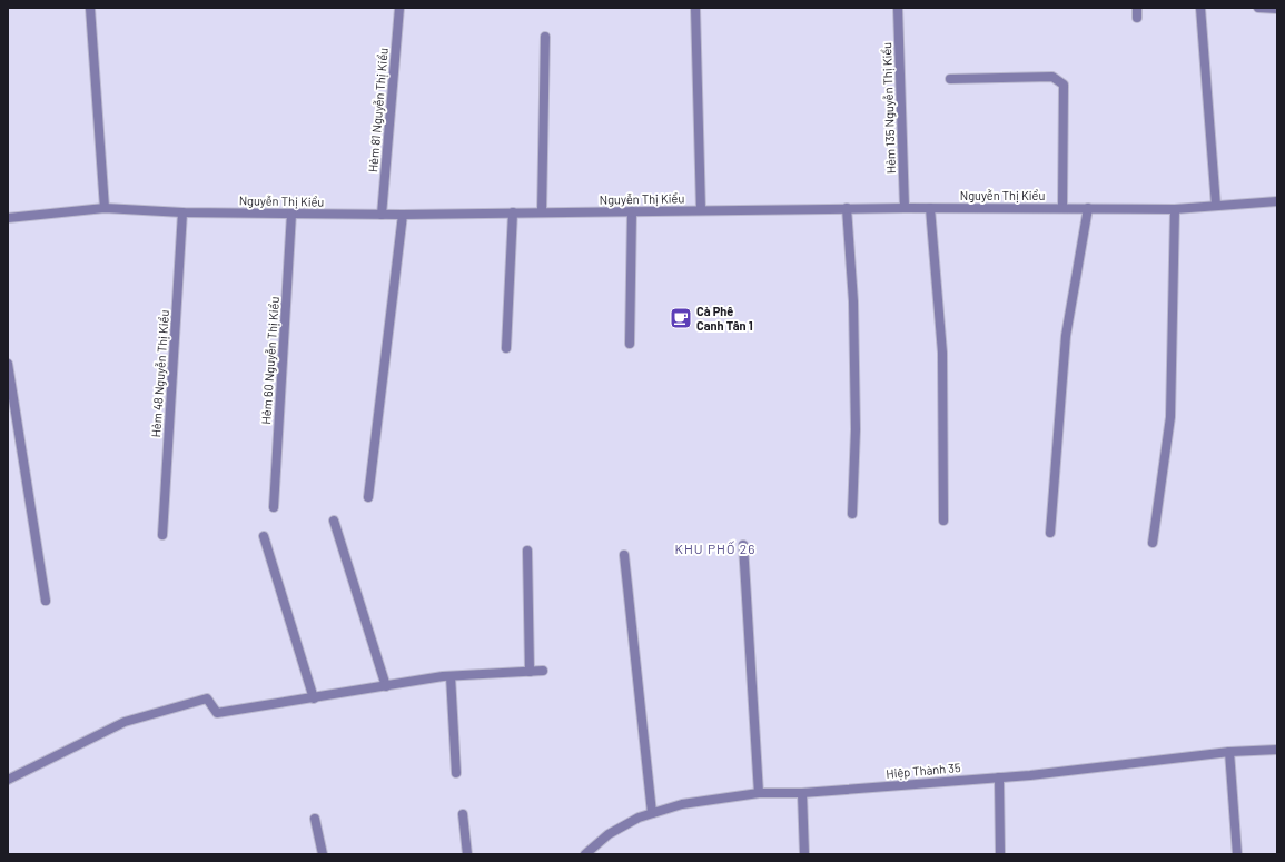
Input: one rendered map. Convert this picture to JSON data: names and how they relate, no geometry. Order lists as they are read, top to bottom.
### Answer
{
  "streets": {
    "street": [
      "Hẻm 135 Nguyễn Thị Kiểu",
      "Hẻm 81 Nguyễn Thị Kiểu",
      "Nguyễn Thị Kiểu",
      "Hẻm 60 Nguyễn Thị Kiểu",
      "Hẻm 48 Nguyễn Thị Kiểu",
      "Hiệp Thành 35"
    ]
  },
  "crossings": [
    ["Hẻm 135 Nguyễn Thị Kiểu", "Nguyễn Thị Kiểu"],
    ["Hẻm 81 Nguyễn Thị Kiểu", "Nguyễn Thị Kiểu"],
    ["Nguyễn Thị Kiểu", "Hẻm 60 Nguyễn Thị Kiểu"],
    ["Nguyễn Thị Kiểu", "Hẻm 48 Nguyễn Thị Kiểu"]
  ],
  "districts": ["KHU PHỐ 26"],
  "places": {
    "cafe": ["Cà Phê Canh Tân 1"]
  }
}
